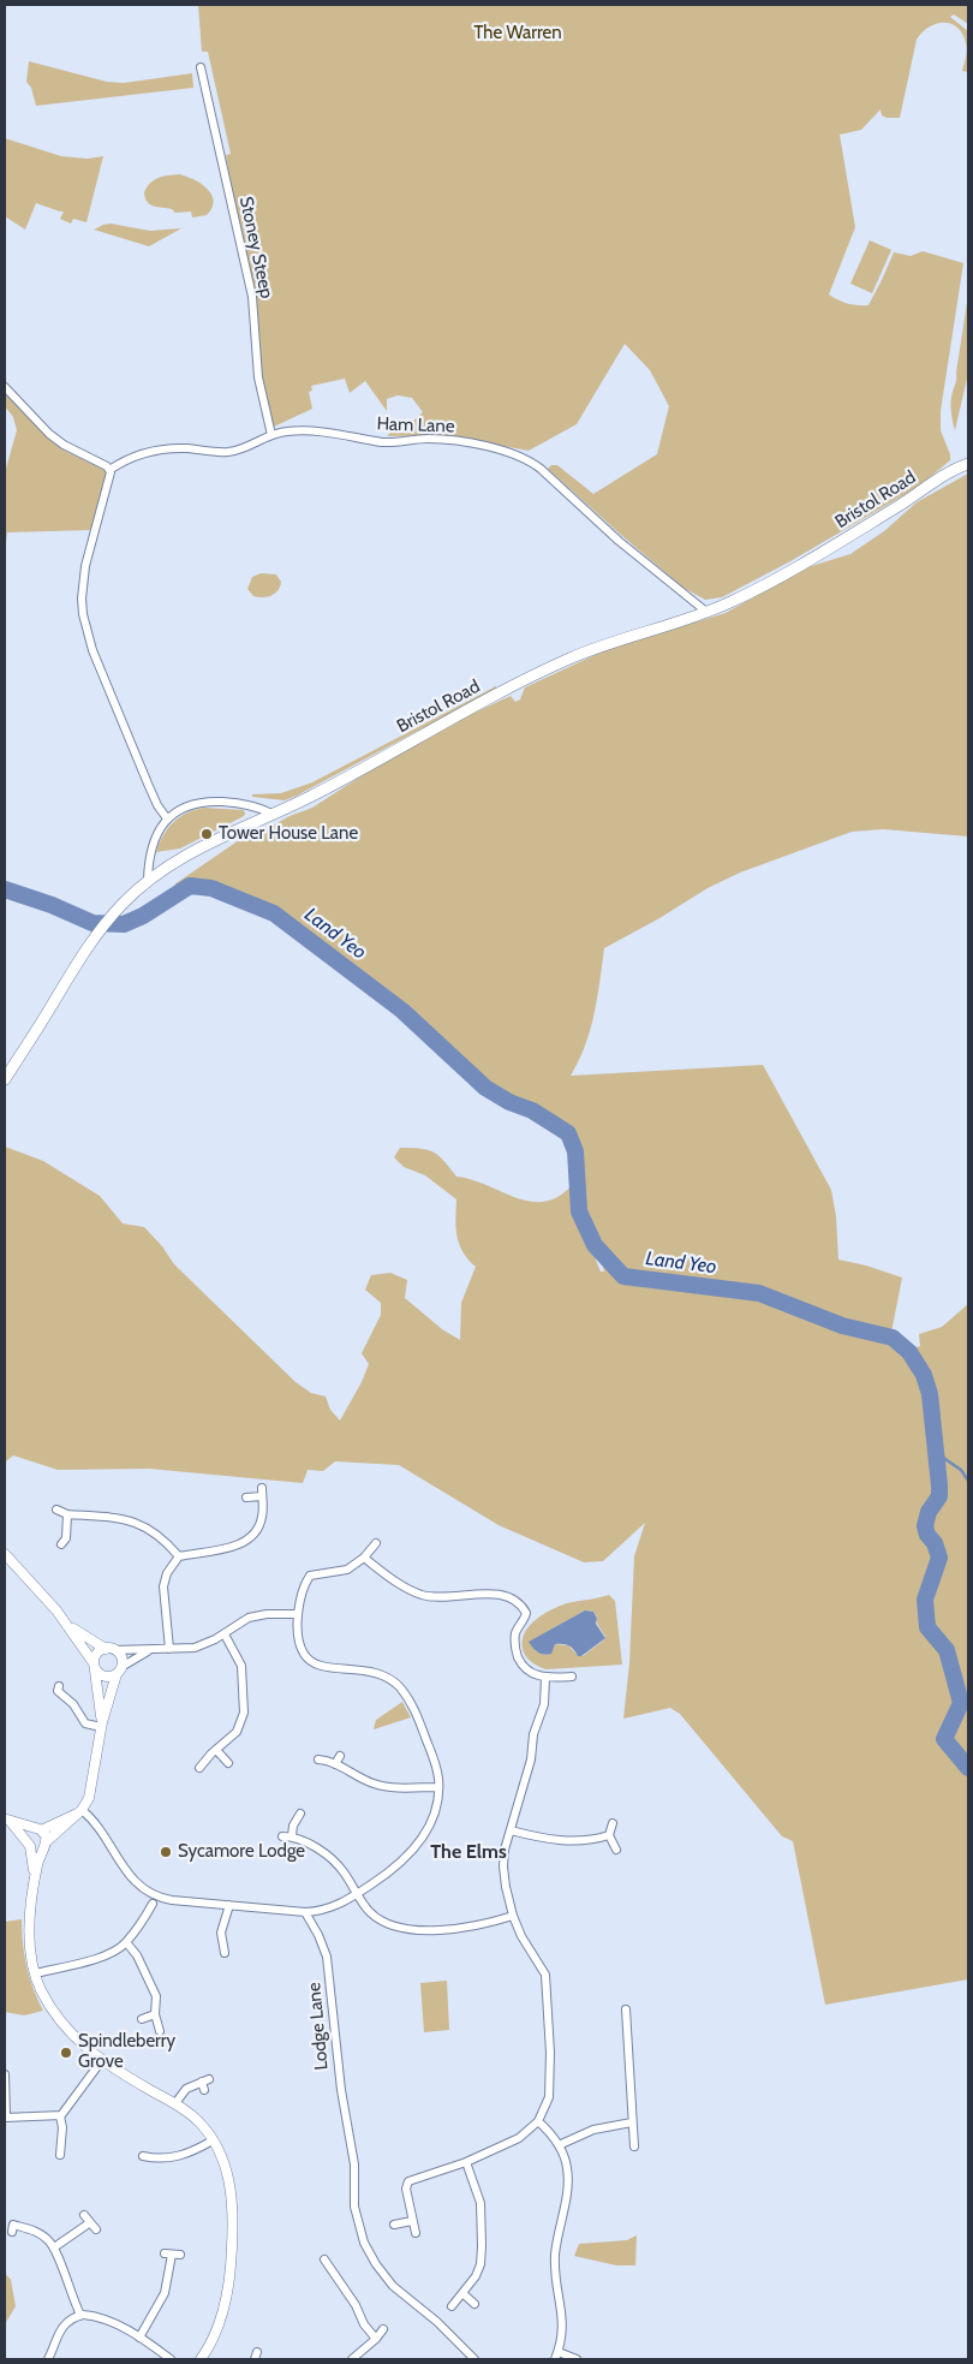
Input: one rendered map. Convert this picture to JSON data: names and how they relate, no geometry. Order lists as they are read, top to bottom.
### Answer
{
  "streets": {
    "main road": ["Bristol Road"],
    "street": ["Stoney Steep", "Ham Lane", "Lodge Lane"]
  },
  "crossings": [
    ["Stoney Steep", "Ham Lane"],
    ["Ham Lane", "Bristol Road"]
  ],
  "districts": ["The Elms"],
  "water": ["Land Yeo"],
  "parks": ["The Warren"],
  "places": ["Tower House Lane", "Sycamore Lodge", "Spindleberry Grove"]
}
